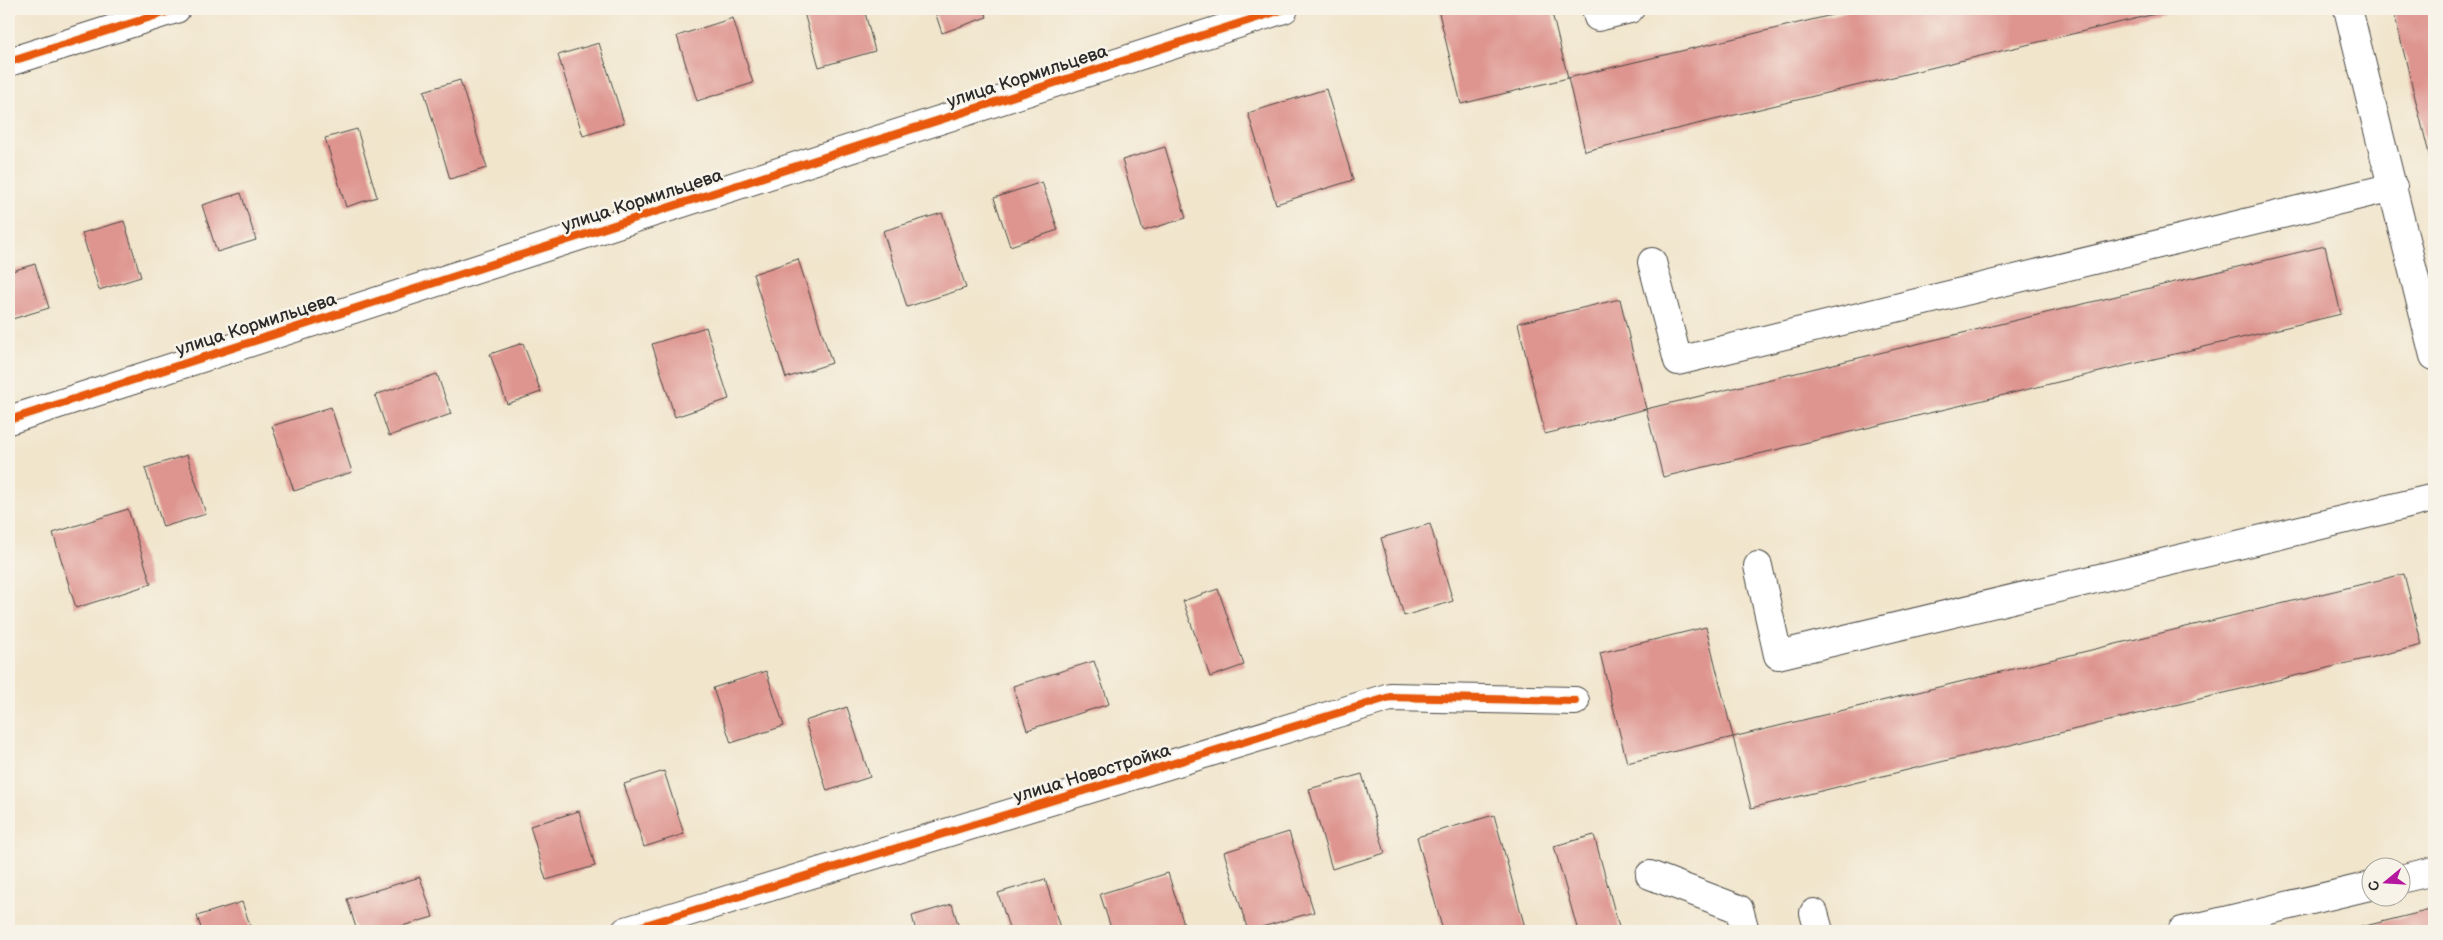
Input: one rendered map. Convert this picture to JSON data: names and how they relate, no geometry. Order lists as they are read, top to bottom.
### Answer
{
  "streets": {
    "street": ["улица Кормильцева", "улица Новостройка"]
  },
  "north": "left"
}
